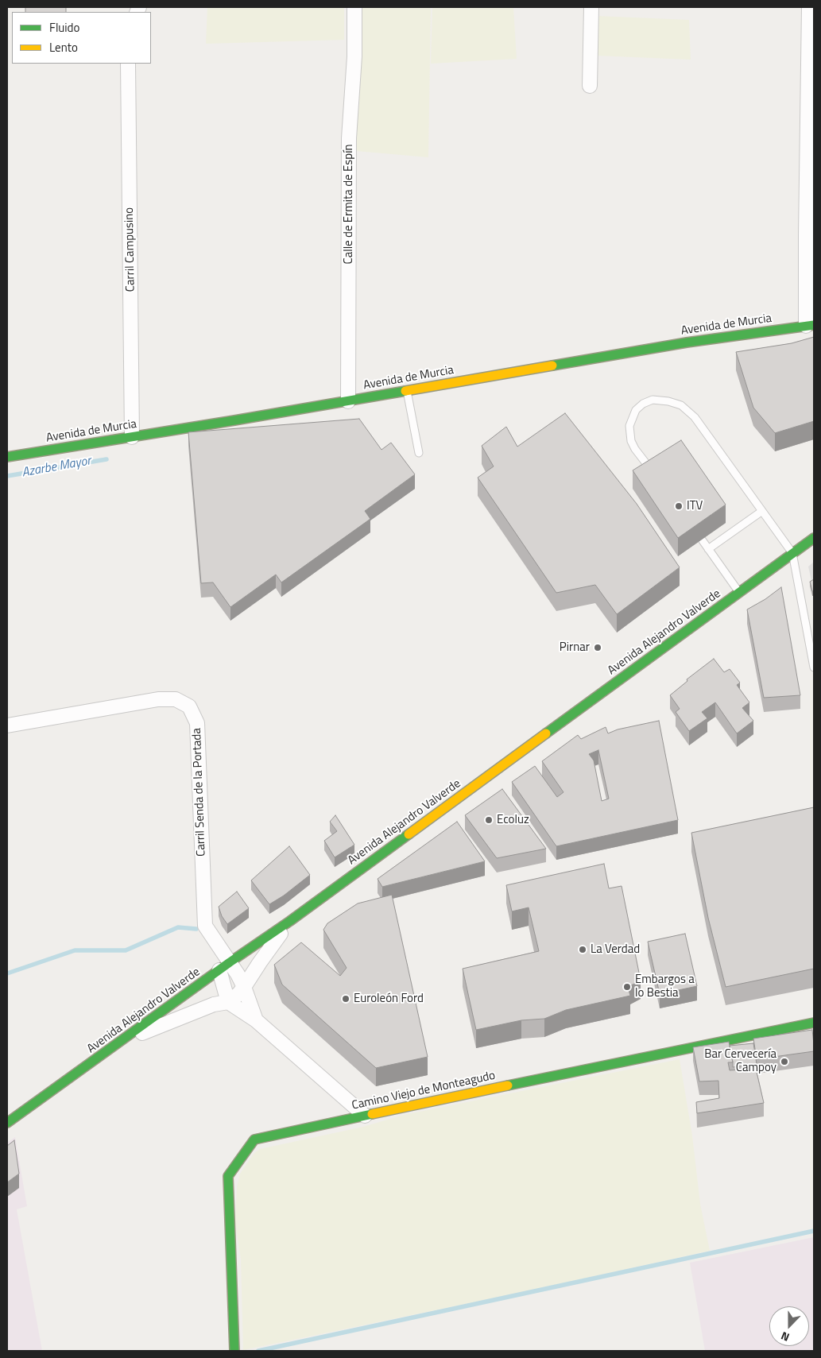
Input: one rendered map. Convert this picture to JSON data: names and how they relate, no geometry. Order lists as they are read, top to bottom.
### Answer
{
  "streets": {
    "street": [
      "Calle de Ermita de Espín",
      "Carril Campusino",
      "Avenida de Murcia",
      "Avenida Alejandro Valverde",
      "Carril Senda de la Portada",
      "Camino Viejo de Monteagudo"
    ]
  },
  "crossings": [
    ["Calle de Ermita de Espín", "Avenida de Murcia"],
    ["Carril Campusino", "Avenida de Murcia"],
    ["Avenida Alejandro Valverde", "Carril Senda de la Portada"]
  ],
  "water": ["Azarbe Mayor"],
  "places": [
    "ITV",
    "Pirnar",
    "Ecoluz",
    "La Verdad",
    "Embargos a lo Bestia",
    "Euroleón Ford",
    "Bar Cervecería Campoy"
  ],
  "legend": ["Fluido", "Lento"],
  "north": "bottom"
}
